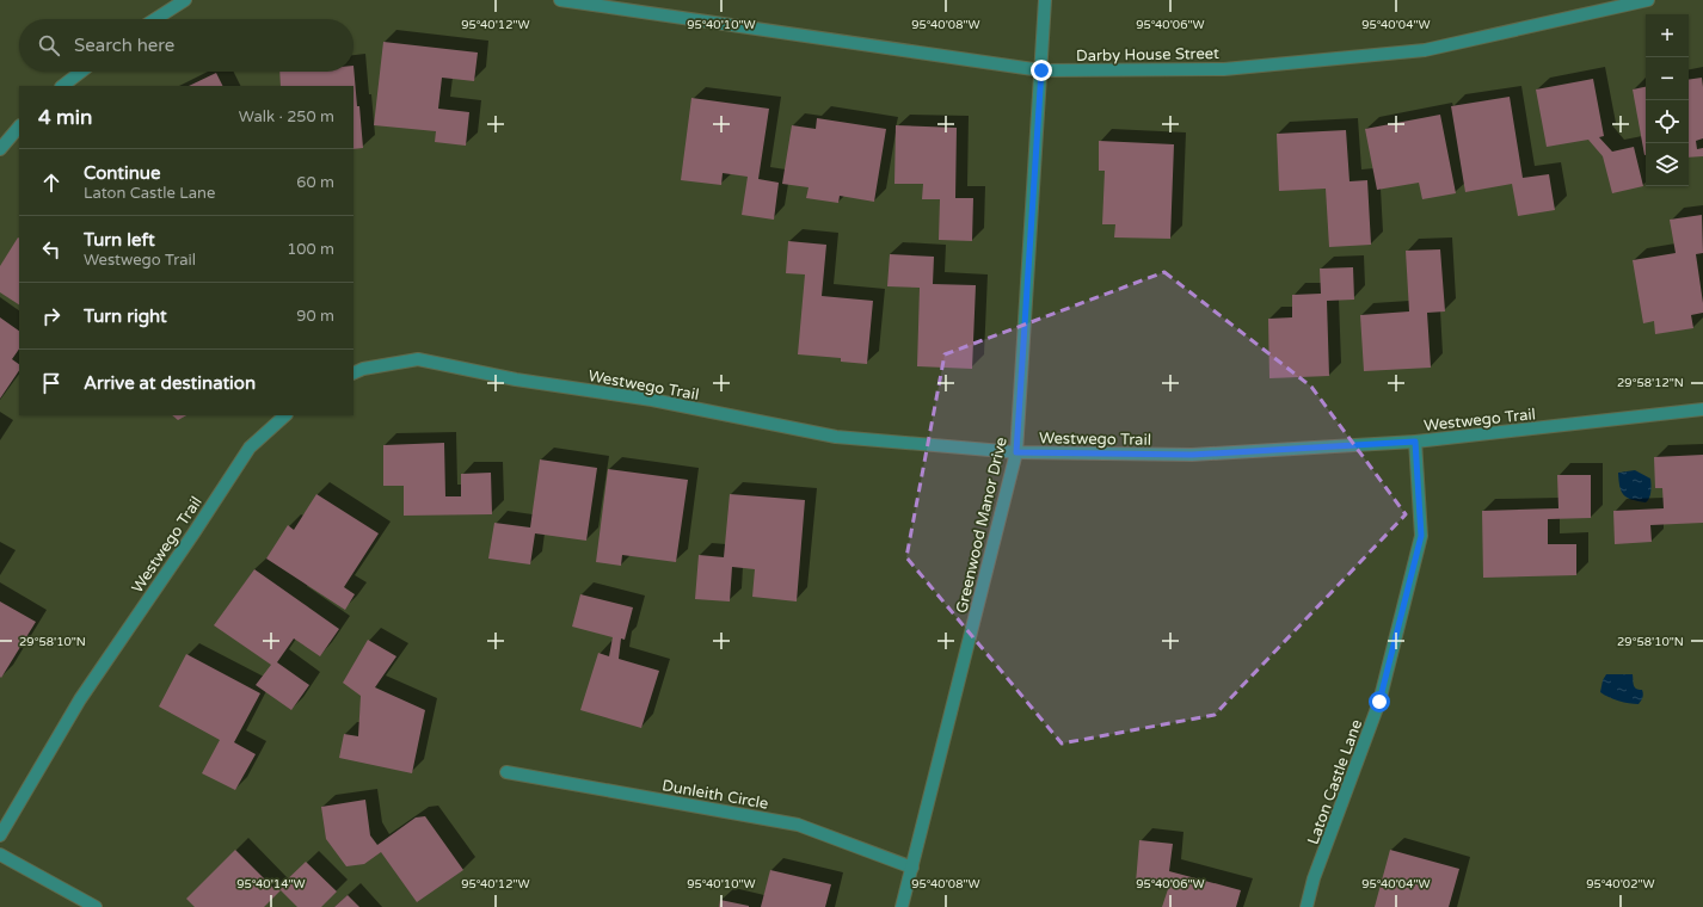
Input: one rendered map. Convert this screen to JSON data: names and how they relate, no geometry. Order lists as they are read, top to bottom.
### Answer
{
  "streets": {
    "street": [
      "Darby House Street",
      "Westwego Trail",
      "Greenwood Manor Drive",
      "Laton Castle Lane",
      "Dunleith Circle"
    ]
  },
  "crossings": [
    ["Darby House Street", "Greenwood Manor Drive"],
    ["Westwego Trail", "Greenwood Manor Drive"],
    ["Westwego Trail", "Laton Castle Lane"],
    ["Greenwood Manor Drive", "Dunleith Circle"]
  ],
  "page": {
    "map_buttons": ["+", "−"],
    "search": "Search here",
    "heading": ["4 min", "Walk · 250 m"],
    "list": [
      ["Continue", "Laton Castle Lane", "60 m"],
      ["Turn left", "Westwego Trail", "100 m"],
      ["Turn right", "90 m"],
      "Arrive at destination"
    ]
  },
  "coordinates": [
    "95°40'12\"W",
    "95°40'10\"W",
    "95°40'08\"W",
    "95°40'06\"W",
    "95°40'04\"W",
    "29°58'12\"N",
    "29°58'10\"N",
    "95°40'14\"W",
    "95°40'02\"W"
  ]
}
